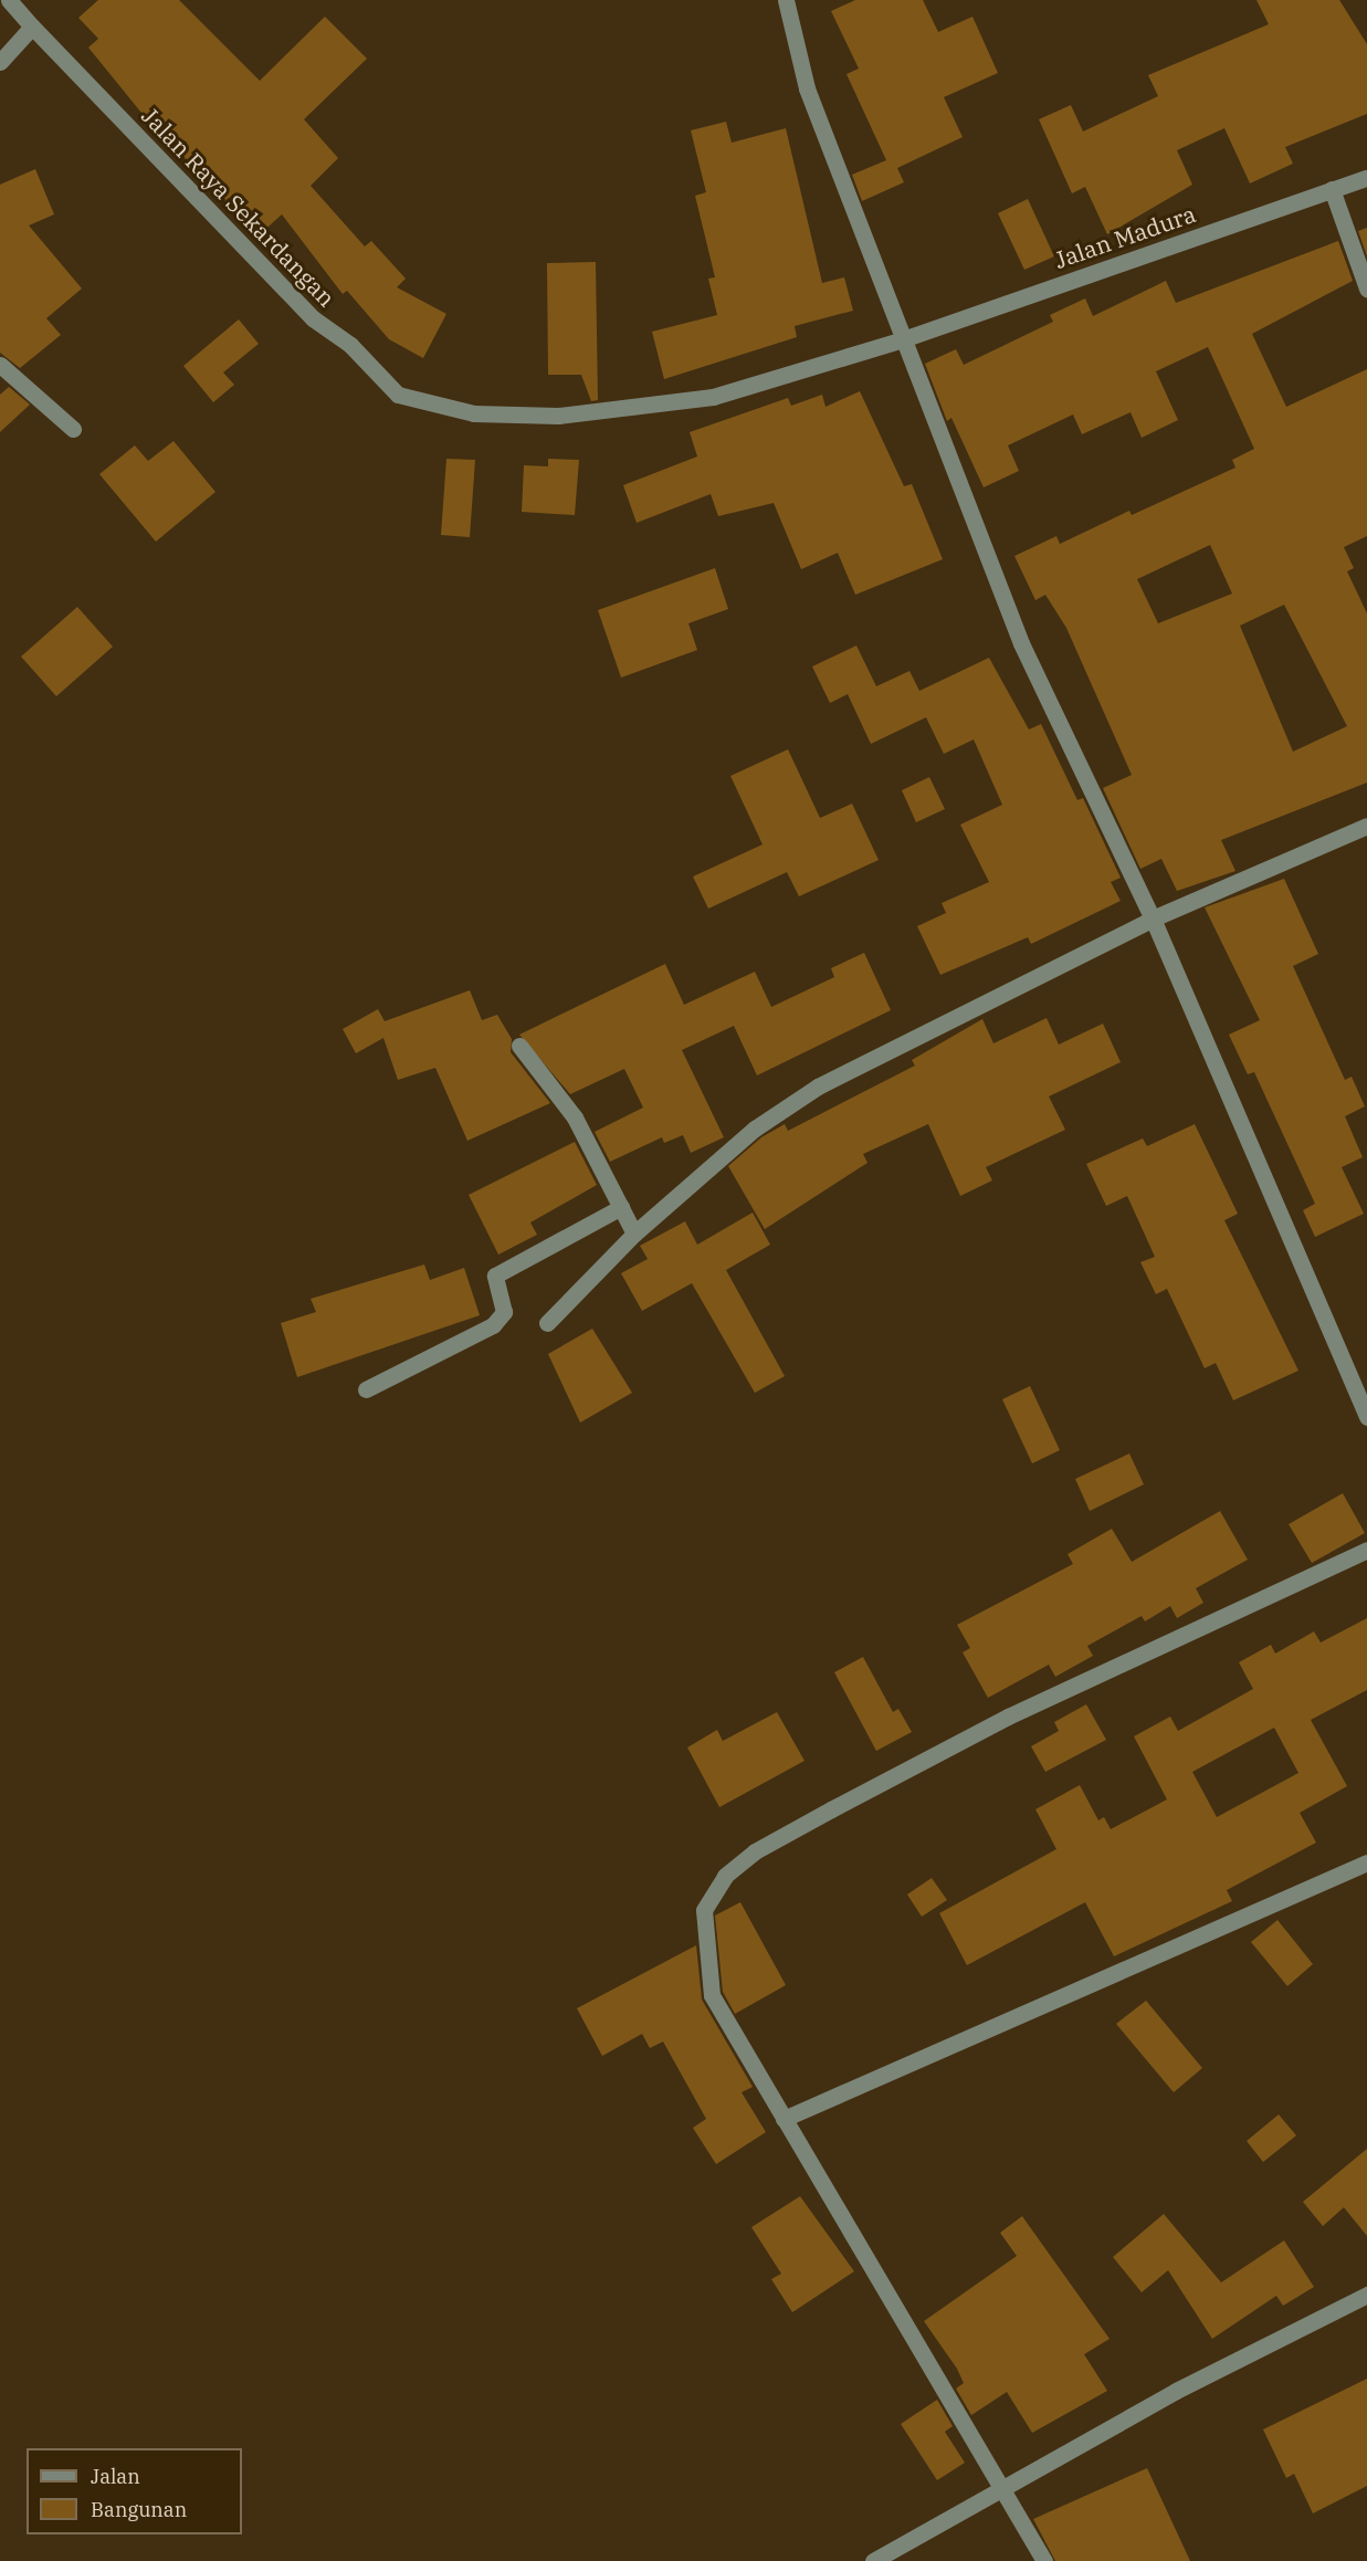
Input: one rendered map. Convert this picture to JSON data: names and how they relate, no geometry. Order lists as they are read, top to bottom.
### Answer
{
  "streets": {
    "street": ["Jalan Raya Sekardangan", "Jalan Madura"]
  },
  "crossings": [
    ["Jalan Raya Sekardangan", "Jalan Madura"]
  ],
  "legend": ["Jalan", "Bangunan"]
}
